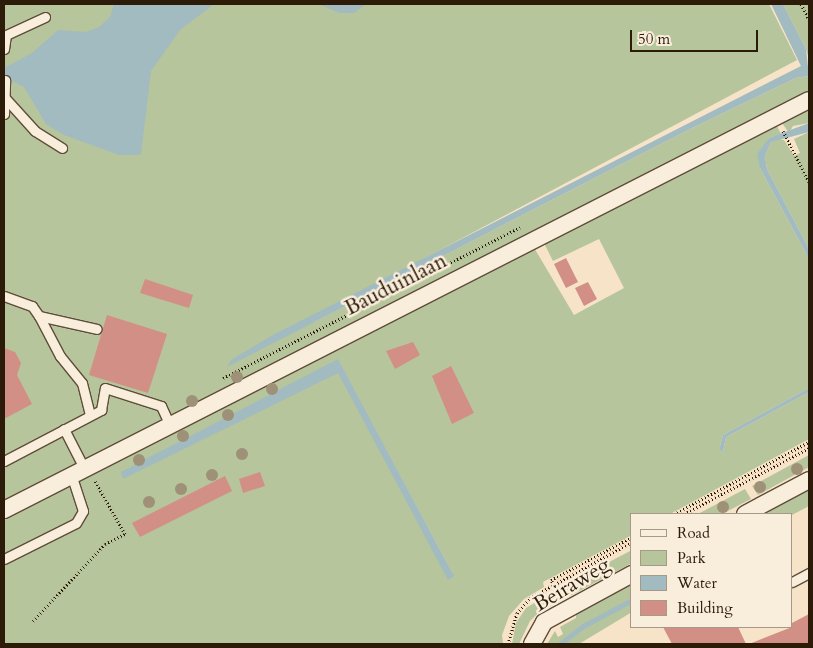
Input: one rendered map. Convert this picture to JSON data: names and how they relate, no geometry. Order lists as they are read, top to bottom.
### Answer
{
  "streets": {
    "street": ["Bauduinlaan", "Beiraweg"]
  },
  "legend": [
    "Road",
    "Park",
    "Water",
    "Building"
  ],
  "scale_bar": "50 m"
}
